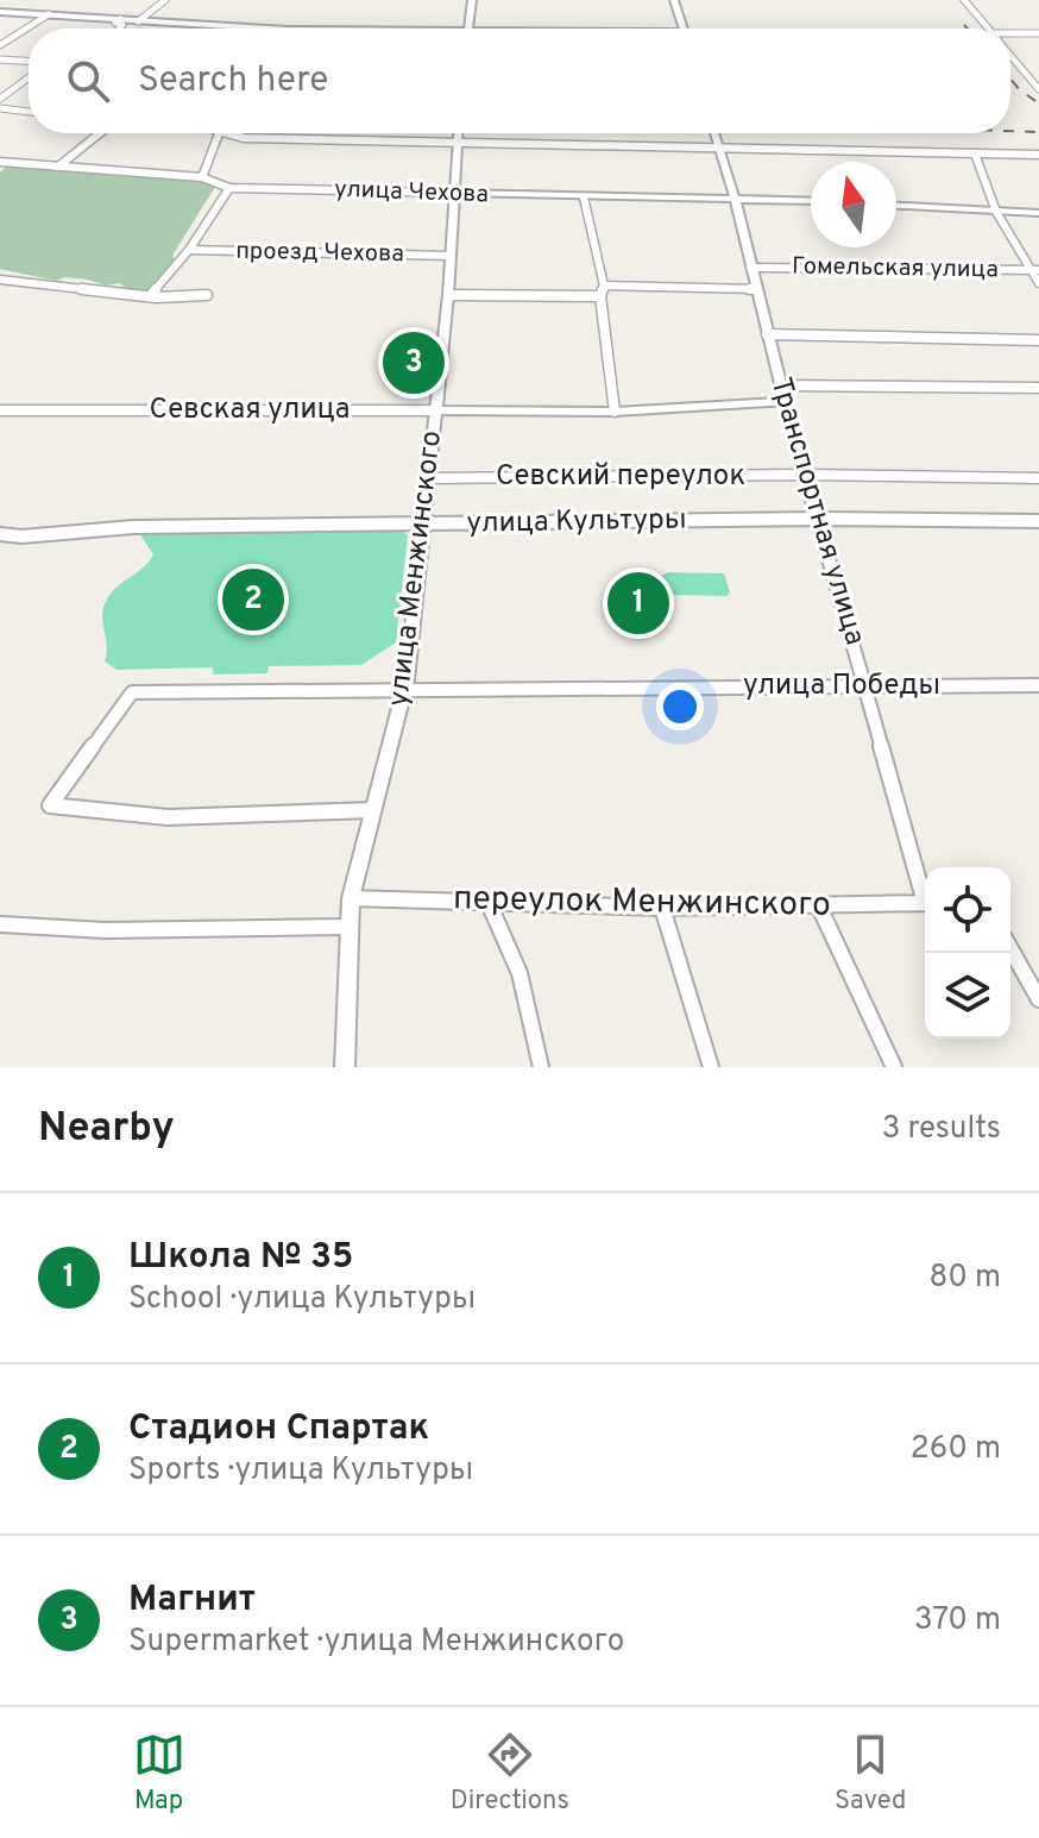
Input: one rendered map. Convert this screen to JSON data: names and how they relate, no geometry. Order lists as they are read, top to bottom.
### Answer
{
  "streets": {
    "street": [
      "улица Чехова",
      "проезд Чехова",
      "Гомельская улица",
      "Севская улица",
      "Севский переулок",
      "Транспортная улица",
      "улица Культуры",
      "улица Менжинского",
      "улица Победы",
      "переулок Менжинского"
    ]
  },
  "crossings": [
    ["улица Чехова", "Транспортная улица"],
    ["улица Чехова", "улица Менжинского"],
    ["проезд Чехова", "улица Менжинского"],
    ["Гомельская улица", "Транспортная улица"],
    ["Севская улица", "Транспортная улица"],
    ["Севская улица", "улица Менжинского"],
    ["Севский переулок", "Транспортная улица"],
    ["Севский переулок", "улица Менжинского"],
    ["Транспортная улица", "улица Культуры"],
    ["Транспортная улица", "улица Победы"],
    ["улица Культуры", "улица Менжинского"],
    ["улица Менжинского", "улица Победы"],
    ["улица Менжинского", "переулок Менжинского"]
  ],
  "north": "top",
  "page": {
    "search": "Search here",
    "pins": ["3", "2", "1"],
    "heading": ["Nearby", "3 results"],
    "list": [
      {
        "mark": "1",
        "name": "Школа № 35",
        "note": "School · улица Культуры",
        "value": "80 m"
      },
      {
        "mark": "2",
        "name": "Стадион Спартак",
        "note": "Sports · улица Культуры",
        "value": "260 m"
      },
      {
        "mark": "3",
        "name": "Магнит",
        "note": "Supermarket · улица Менжинского",
        "value": "370 m"
      }
    ],
    "nav": ["Map", "Directions", "Saved"]
  }
}
